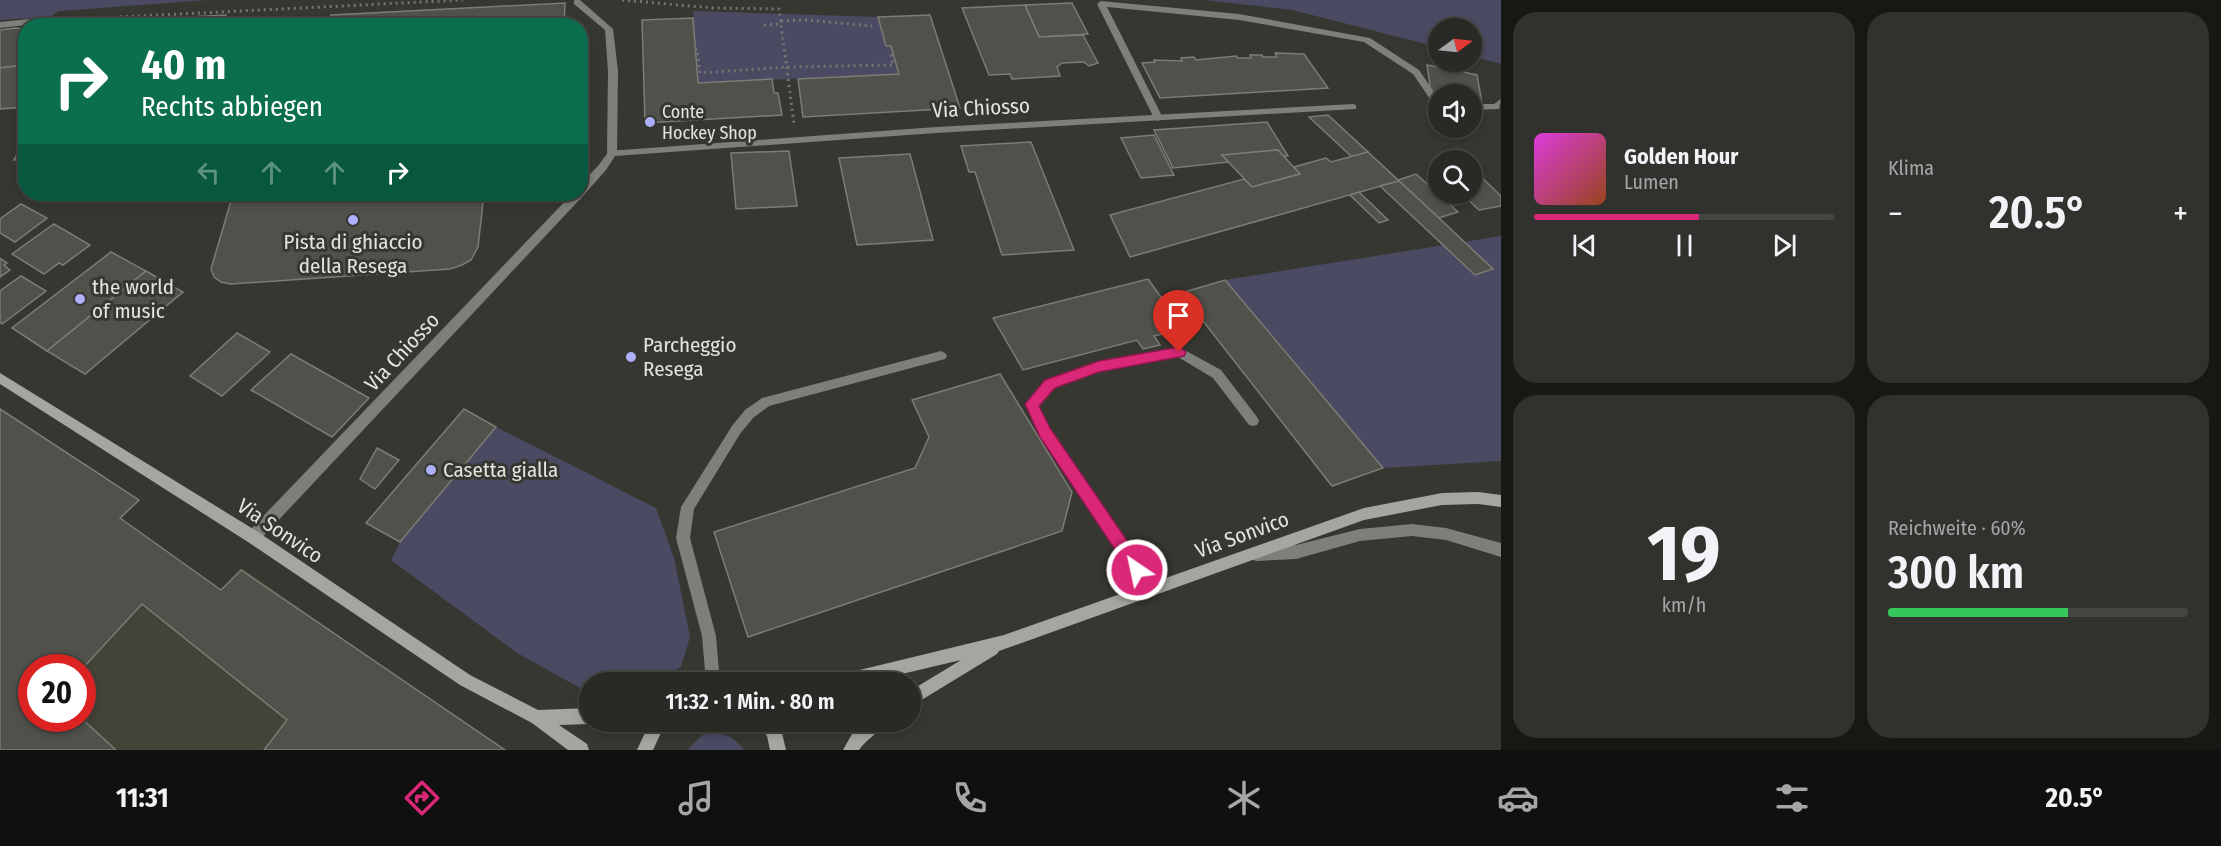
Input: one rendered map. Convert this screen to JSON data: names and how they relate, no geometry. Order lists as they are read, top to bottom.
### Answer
{
  "streets": {
    "main road": ["Via Sonvico"],
    "street": ["Via Chiosso"]
  },
  "crossings": [
    ["Via Chiosso", "Via Sonvico"]
  ],
  "places": [
    "Conte Hockey Shop",
    "Pista di ghiaccio della Resega",
    "the world of music",
    "Parcheggio Resega",
    "Casetta gialla"
  ],
  "north": "right",
  "page": {
    "tile": [
      "Klima",
      ["19", "km/h"],
      ["Reichweite · 60%", "300 km"]
    ],
    "turn": ["40 m", "Rechts abbiegen"],
    "song": ["Golden Hour", "Lumen"],
    "heat": ["−", "20.5°", "+"],
    "limit": "20",
    "trip": "11:32 · 1 Min. · 80 m",
    "tabs": ["11:31", "20.5°"]
  }
}
